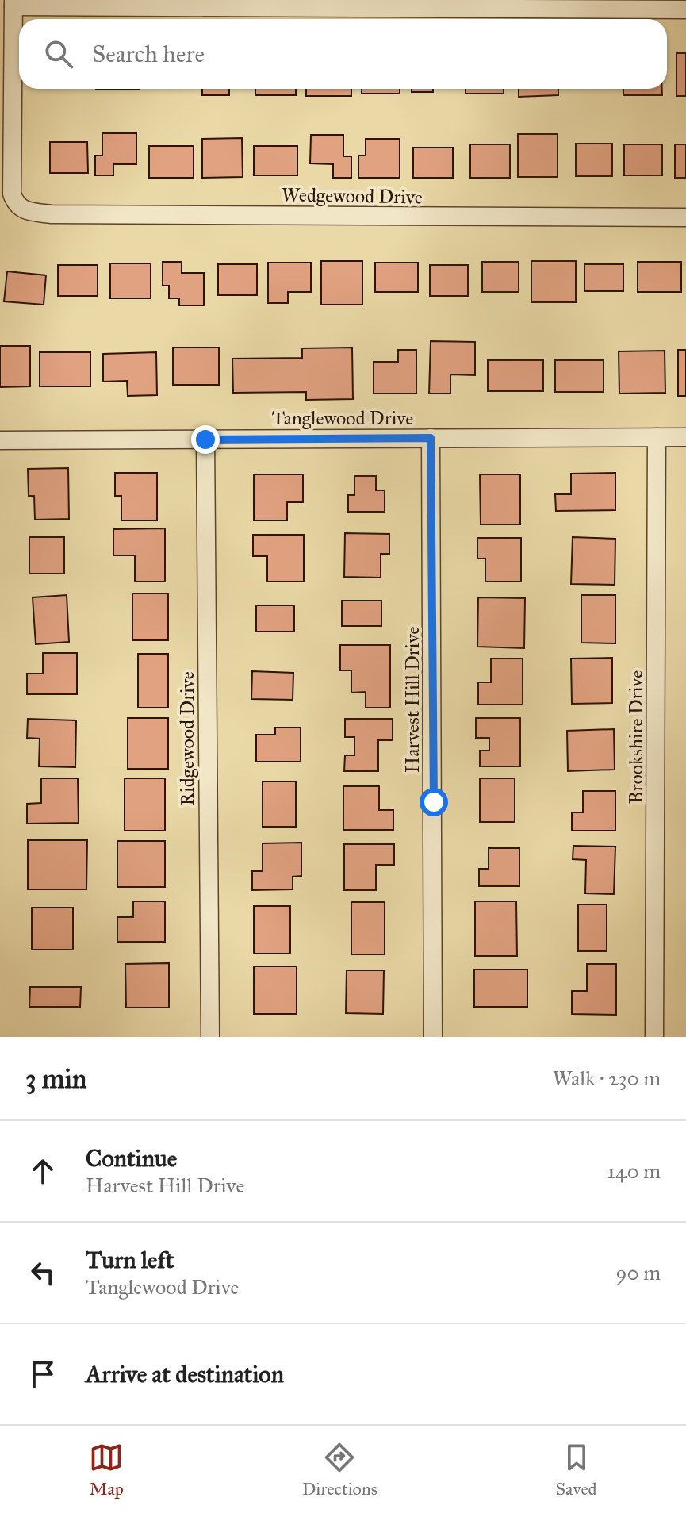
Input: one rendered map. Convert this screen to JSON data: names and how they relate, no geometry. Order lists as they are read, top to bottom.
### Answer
{
  "streets": {
    "street": [
      "Wedgewood Drive",
      "Tanglewood Drive",
      "Harvest Hill Drive",
      "Brookshire Drive",
      "Ridgewood Drive"
    ]
  },
  "crossings": [
    ["Tanglewood Drive", "Harvest Hill Drive"],
    ["Tanglewood Drive", "Brookshire Drive"],
    ["Tanglewood Drive", "Ridgewood Drive"]
  ],
  "page": {
    "search": "Search here",
    "heading": ["3 min", "Walk · 230 m"],
    "list": [
      ["Continue", "Harvest Hill Drive", "140 m"],
      ["Turn left", "Tanglewood Drive", "90 m"],
      "Arrive at destination"
    ],
    "nav": ["Map", "Directions", "Saved"]
  }
}
